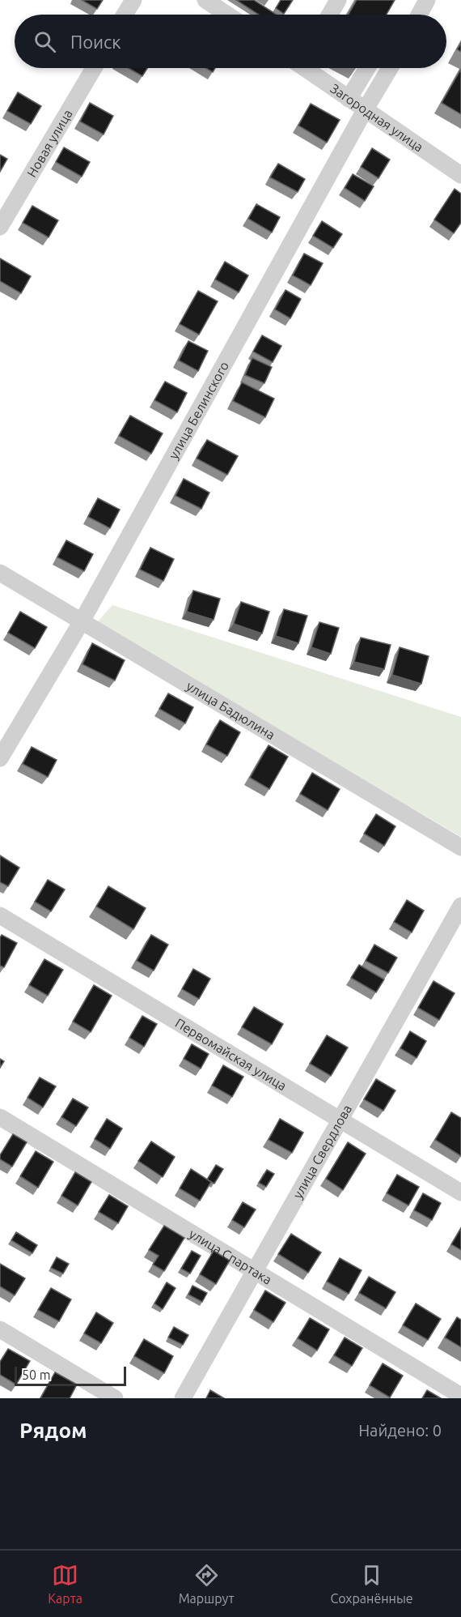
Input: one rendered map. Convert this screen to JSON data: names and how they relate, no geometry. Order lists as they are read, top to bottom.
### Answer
{
  "streets": {
    "street": [
      "Загородная улица",
      "Новая улица",
      "улица Белинского",
      "улица Бадюлина",
      "Первомайская улица",
      "улица Свердлова",
      "улица Спартака"
    ]
  },
  "crossings": [
    ["Загородная улица", "улица Белинского"],
    ["улица Белинского", "улица Бадюлина"],
    ["Первомайская улица", "улица Свердлова"],
    ["улица Свердлова", "улица Спартака"]
  ],
  "scale_bar": "50 m",
  "page": {
    "search": "Поиск",
    "scale": "50 m",
    "heading": ["Рядом", "Найдено: 0"],
    "nav": ["Карта", "Маршрут", "Сохранённые"]
  }
}
